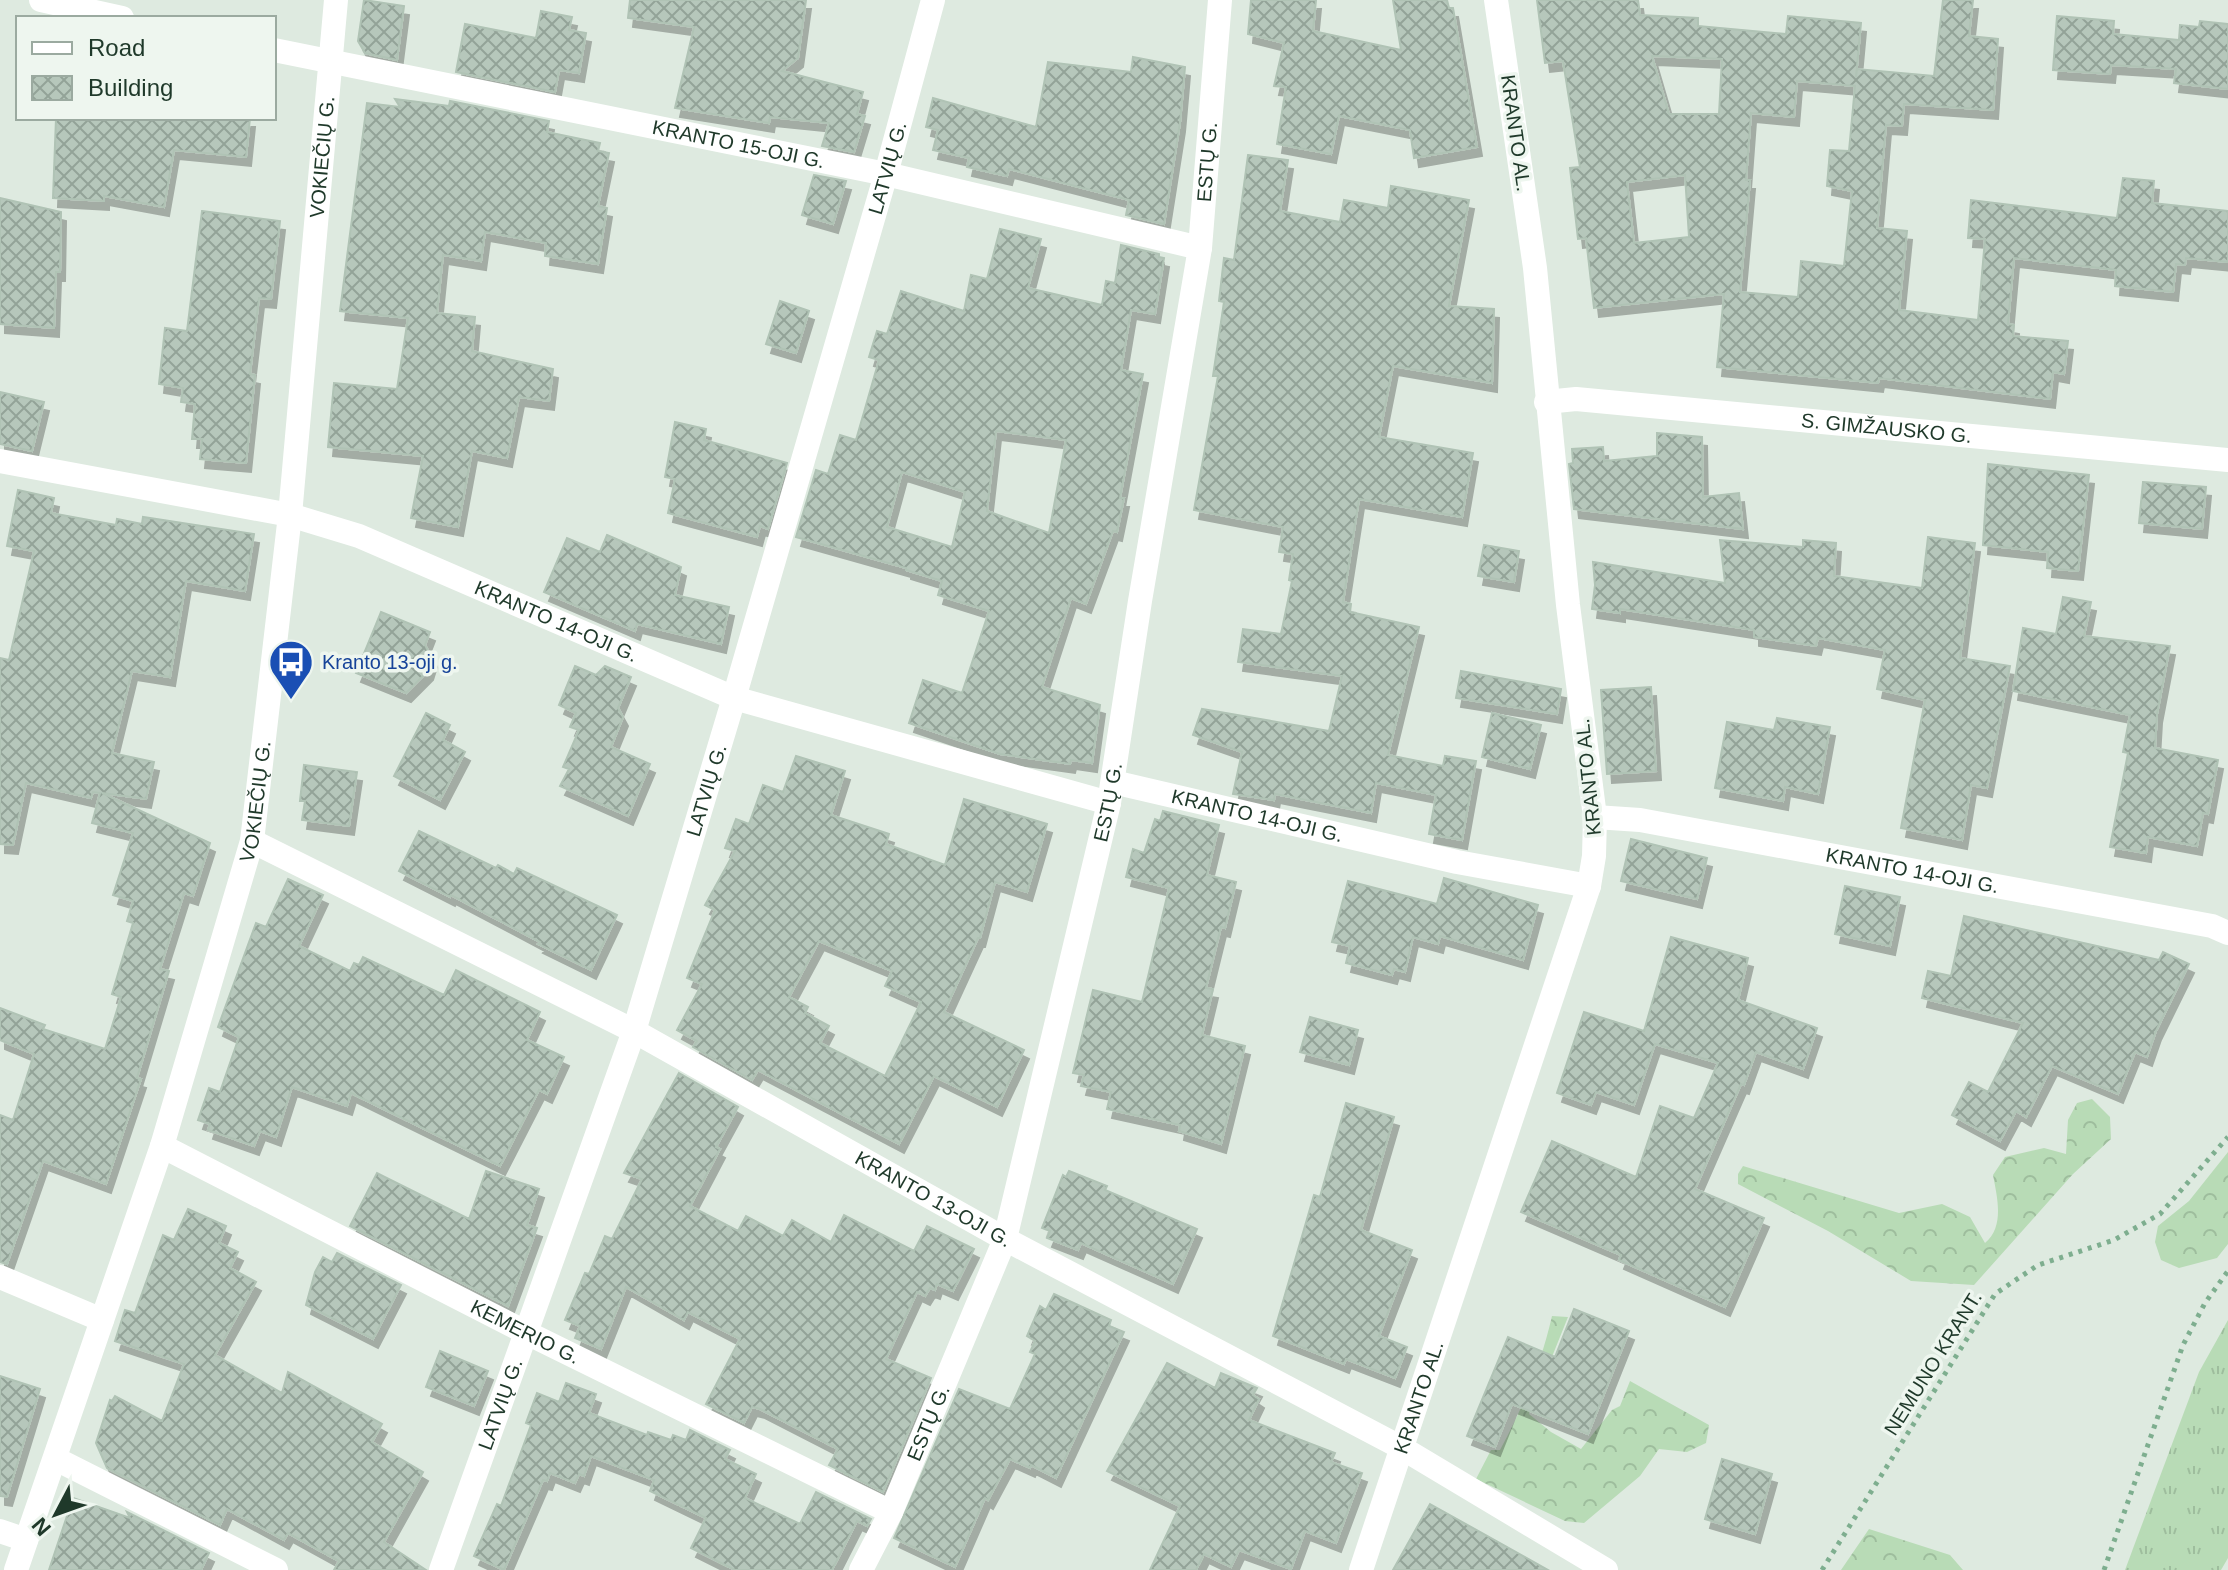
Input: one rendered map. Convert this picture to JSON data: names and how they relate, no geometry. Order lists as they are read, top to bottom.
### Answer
{
  "streets": {
    "street": [
      "KRANTO AL.",
      "KRANTO 15-OJI G.",
      "VOKIEČIŲ G.",
      "ESTŲ G.",
      "LATVIŲ G.",
      "S. GIMŽAUSKO G.",
      "KRANTO 14-OJI G.",
      "KRANTO 13-OJI G.",
      "KEMERIO G."
    ],
    "path": ["NEMUNO KRANT."]
  },
  "crossings": [
    ["KRANTO AL.", "S. GIMŽAUSKO G."],
    ["KRANTO AL.", "KRANTO 14-OJI G."],
    ["KRANTO AL.", "KRANTO 13-OJI G."],
    ["KRANTO 15-OJI G.", "VOKIEČIŲ G."],
    ["KRANTO 15-OJI G.", "ESTŲ G."],
    ["KRANTO 15-OJI G.", "LATVIŲ G."],
    ["VOKIEČIŲ G.", "KRANTO 14-OJI G."],
    ["VOKIEČIŲ G.", "KRANTO 13-OJI G."],
    ["VOKIEČIŲ G.", "KEMERIO G."],
    ["ESTŲ G.", "KRANTO 14-OJI G."],
    ["ESTŲ G.", "KRANTO 13-OJI G."],
    ["ESTŲ G.", "KEMERIO G."],
    ["LATVIŲ G.", "KRANTO 14-OJI G."],
    ["LATVIŲ G.", "KRANTO 13-OJI G."],
    ["LATVIŲ G.", "KEMERIO G."]
  ],
  "places": {
    "bus stop": ["Kranto 13-oji g."]
  },
  "legend": ["Road", "Building"],
  "north": "bottom left"
}
